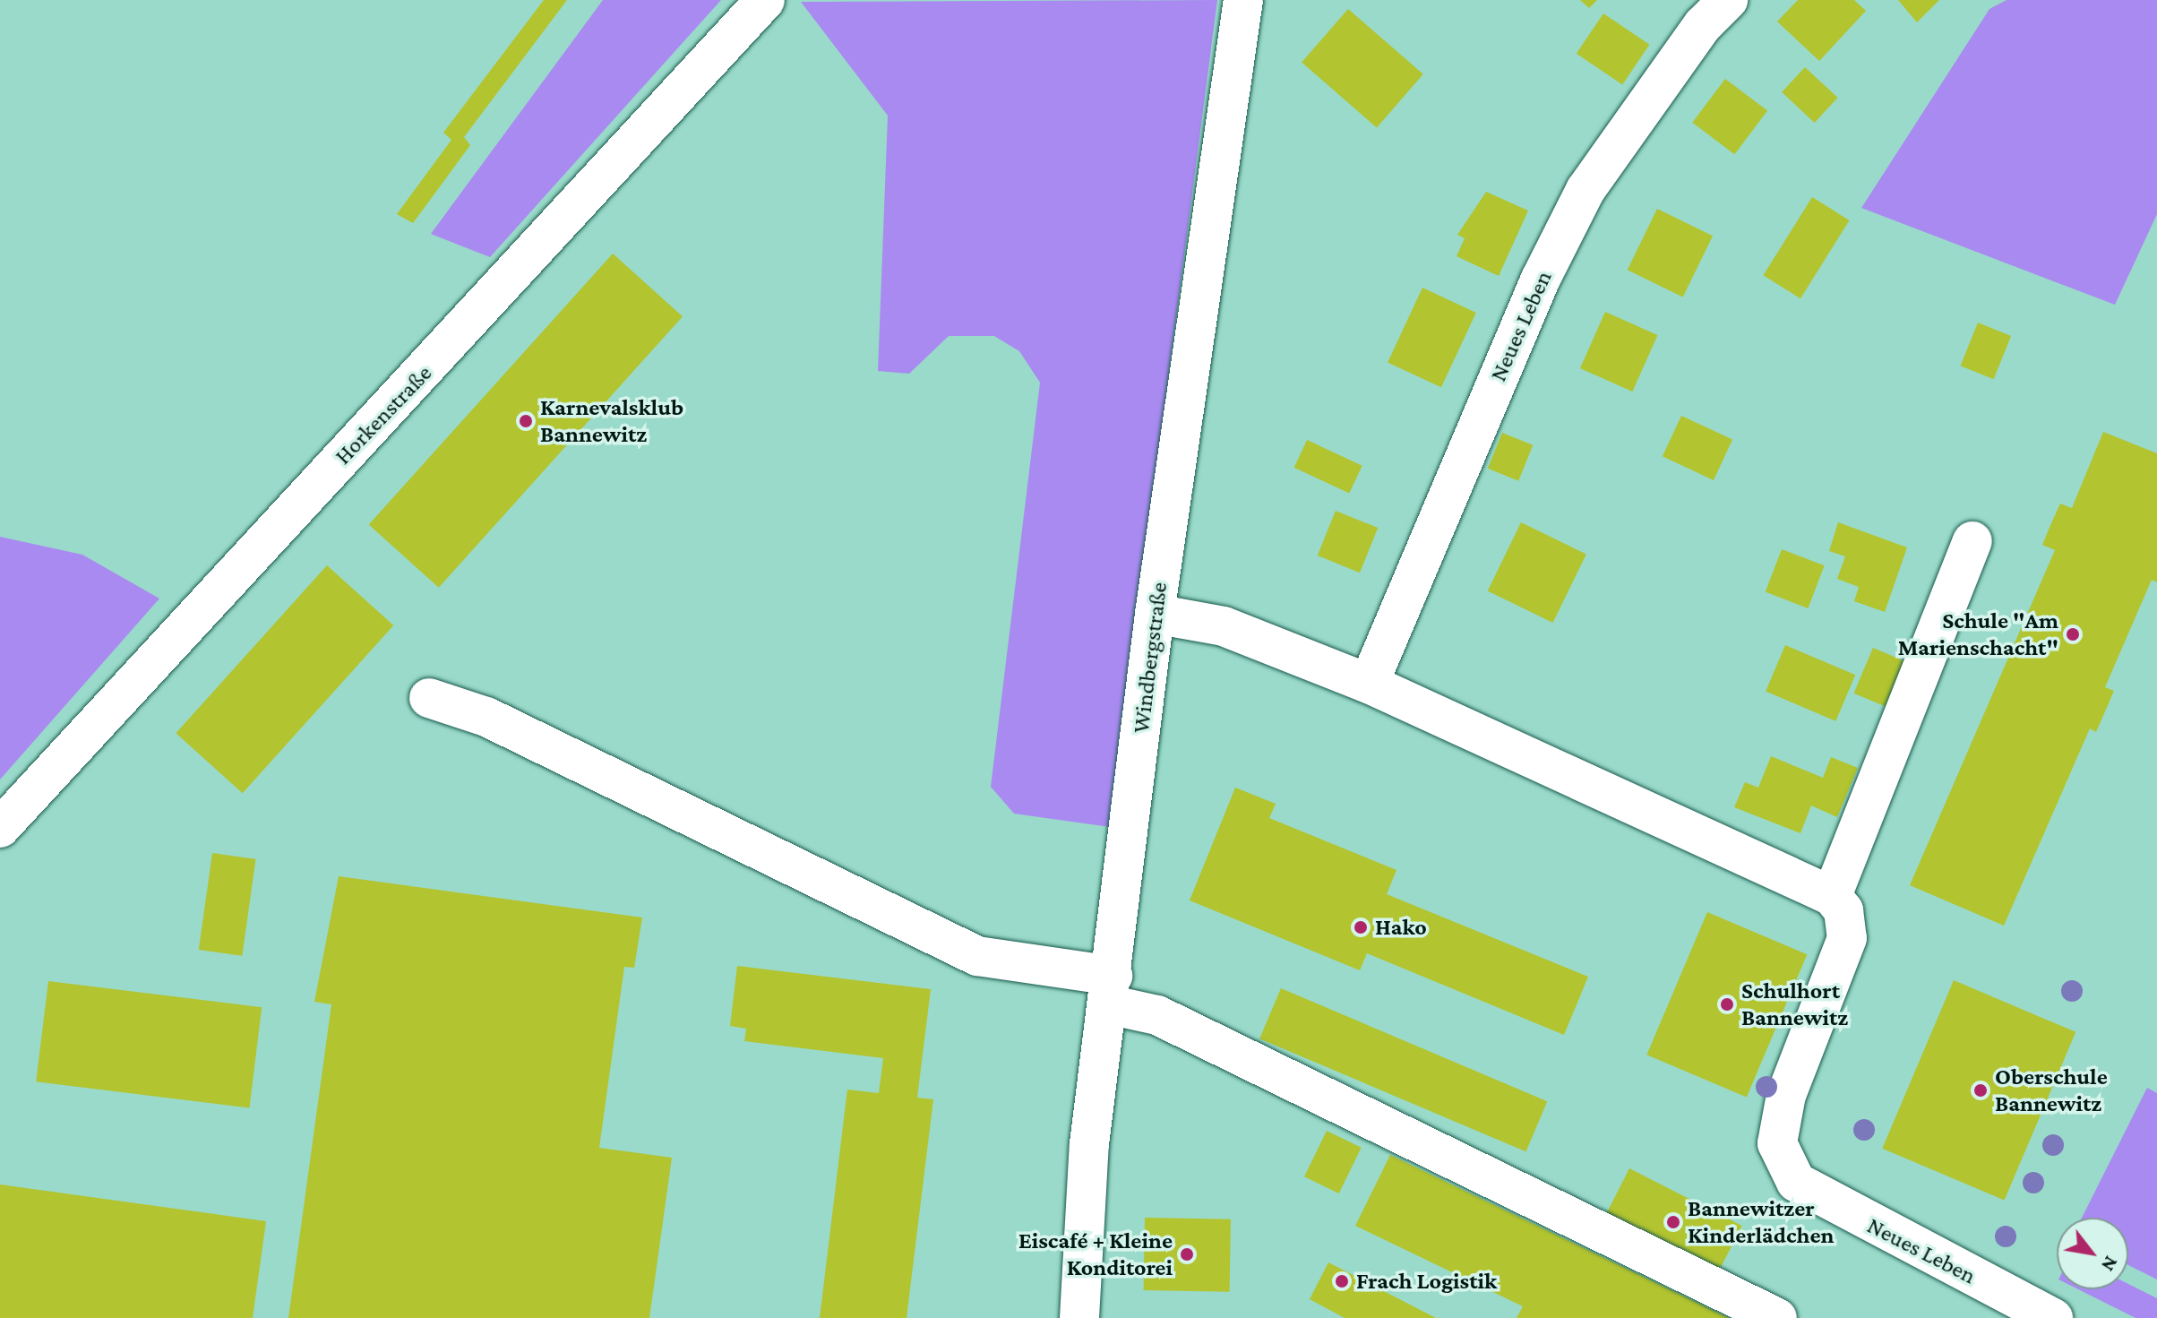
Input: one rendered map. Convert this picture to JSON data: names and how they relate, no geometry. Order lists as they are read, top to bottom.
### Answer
{
  "streets": {
    "street": ["Neues Leben", "Horkenstraße", "Windbergstraße"]
  },
  "places": [
    "Karnevalsklub Bannewitz",
    "Schule \"Am Marienschacht\"",
    "Hako",
    "Schulhort Bannewitz",
    "Oberschule Bannewitz",
    "Bannewitzer Kinderlädchen",
    "Eiscafé + Kleine Konditorei",
    "Frach Logistik"
  ],
  "north": "bottom right"
}
